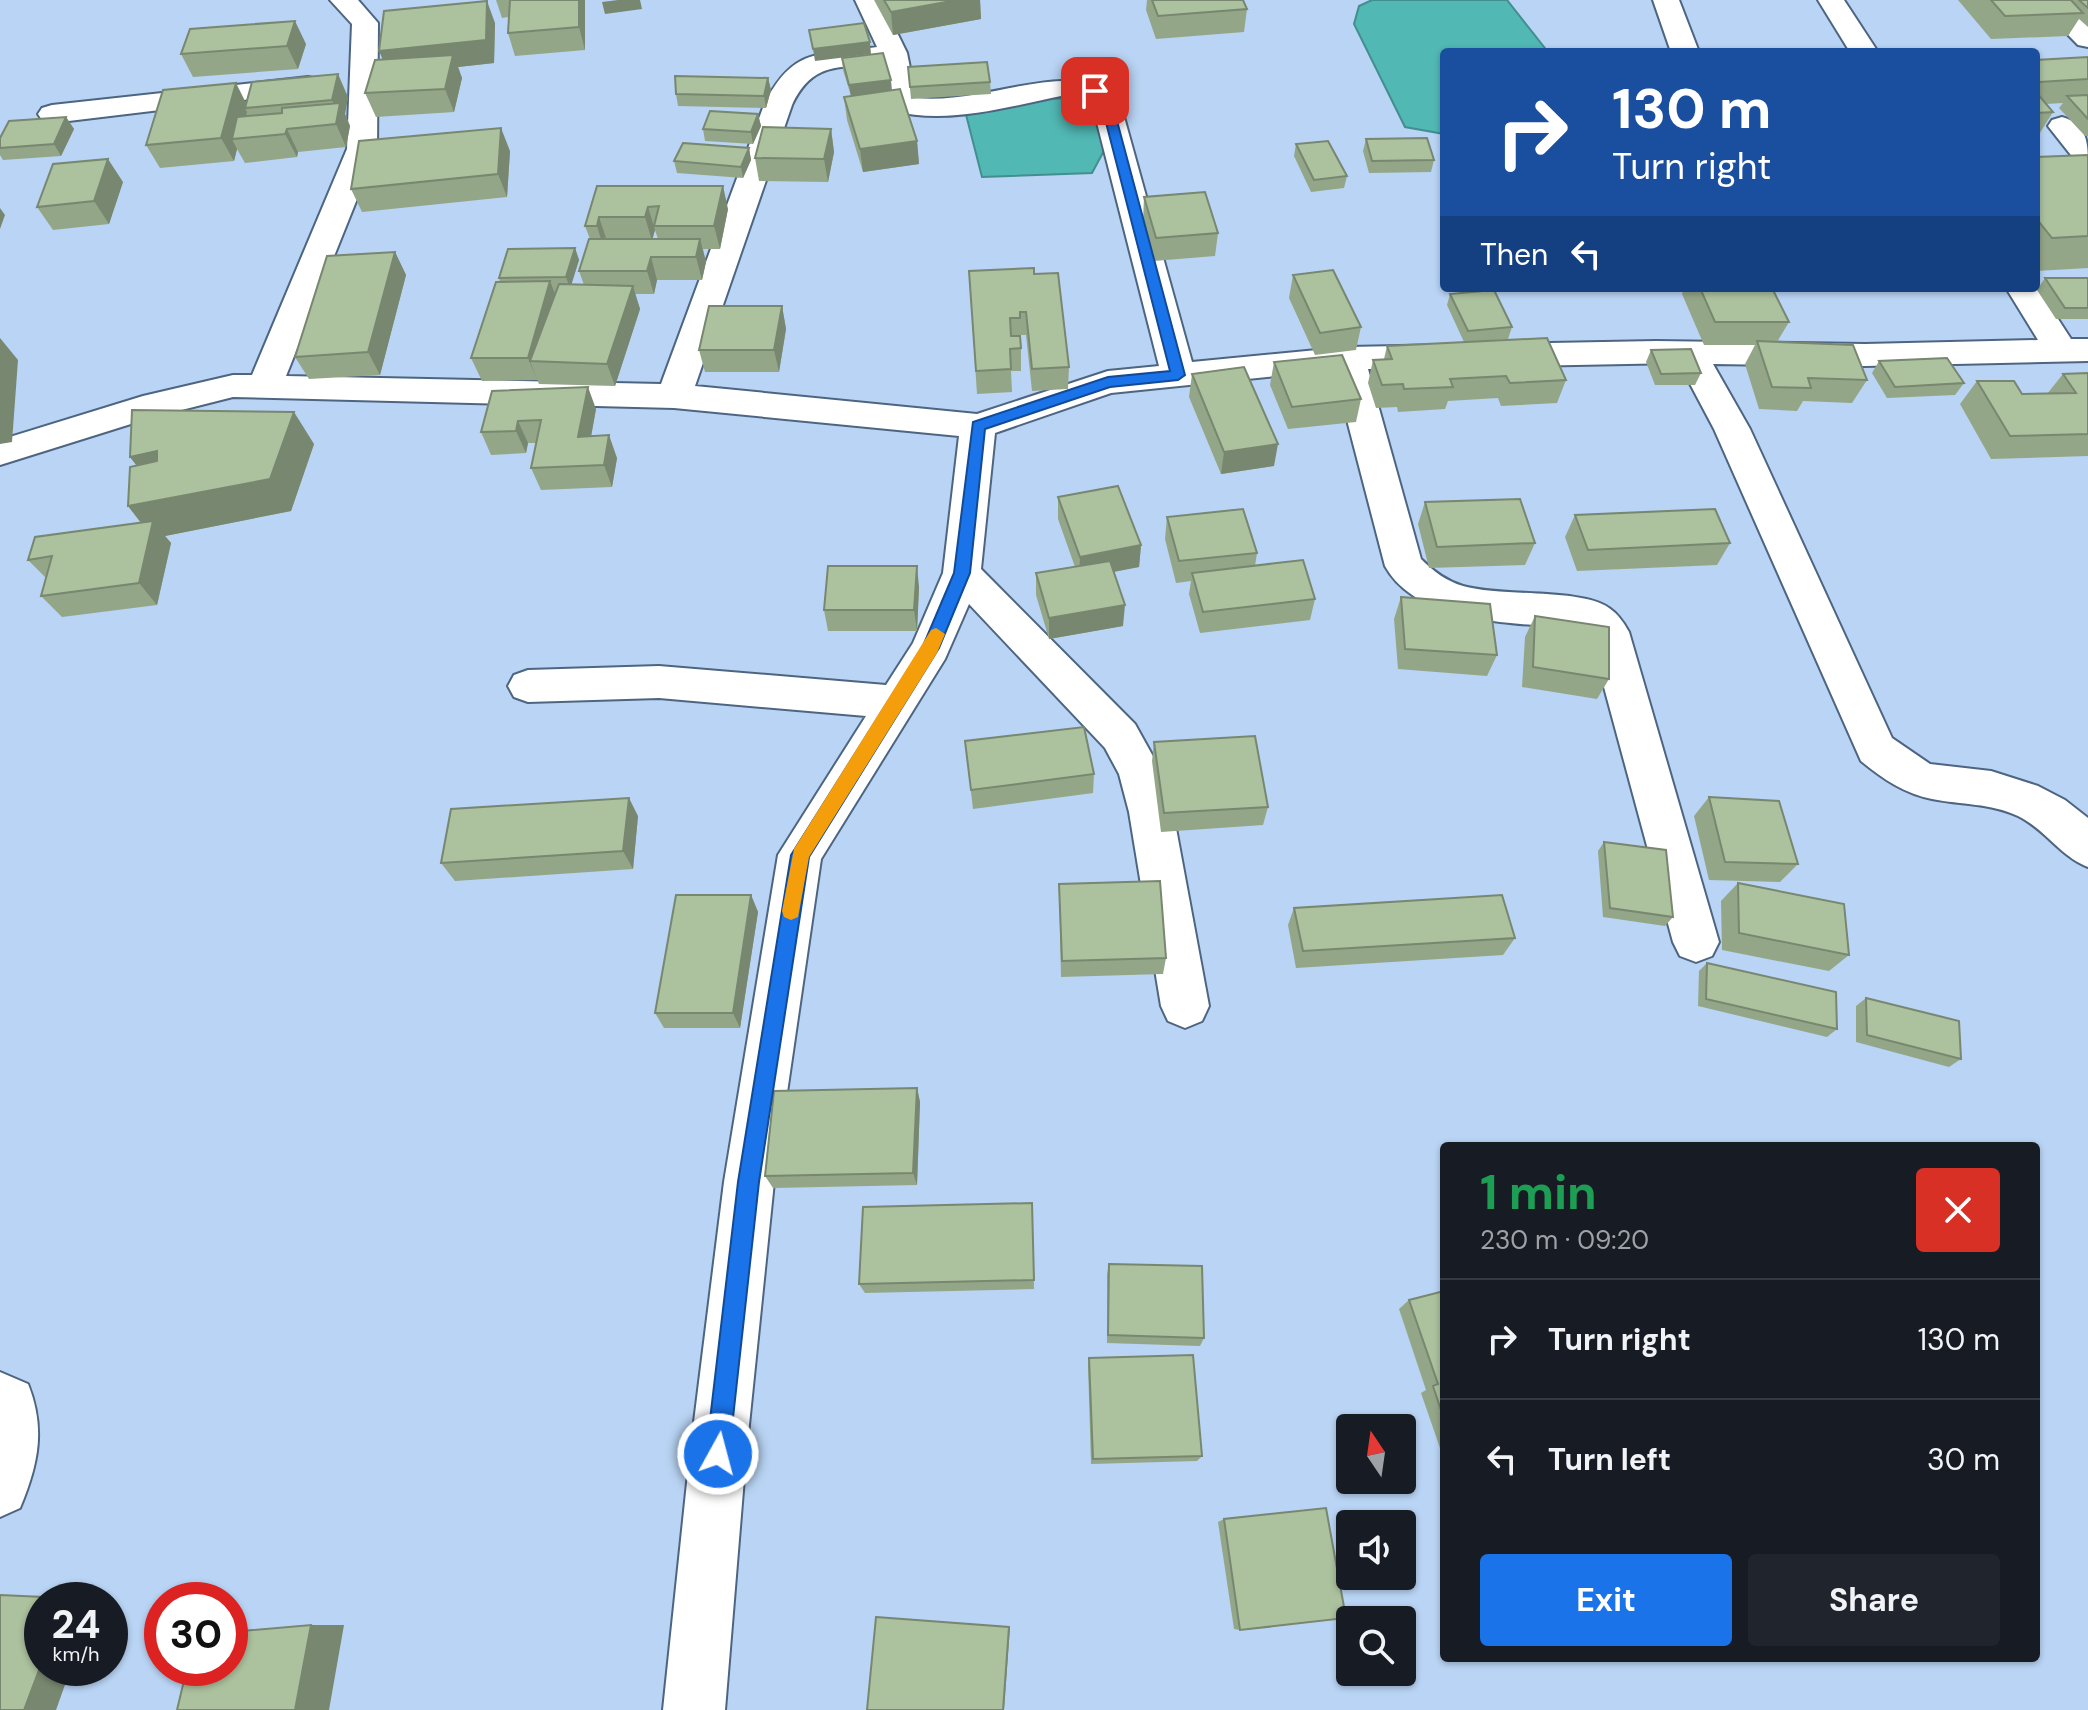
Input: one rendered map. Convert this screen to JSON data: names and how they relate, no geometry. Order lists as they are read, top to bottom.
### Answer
{
  "north": "top",
  "page": {
    "turn": ["130 m", "Turn right"],
    "then": "Then",
    "heading": ["1 min", "230 m · 09:20"],
    "list": [
      {
        "name": "Turn right",
        "value": "130 m"
      },
      {
        "name": "Turn left",
        "value": "30 m"
      }
    ],
    "buttons": ["Exit", "Share"],
    "speed": "24 km/h",
    "limit": "30"
  }
}
